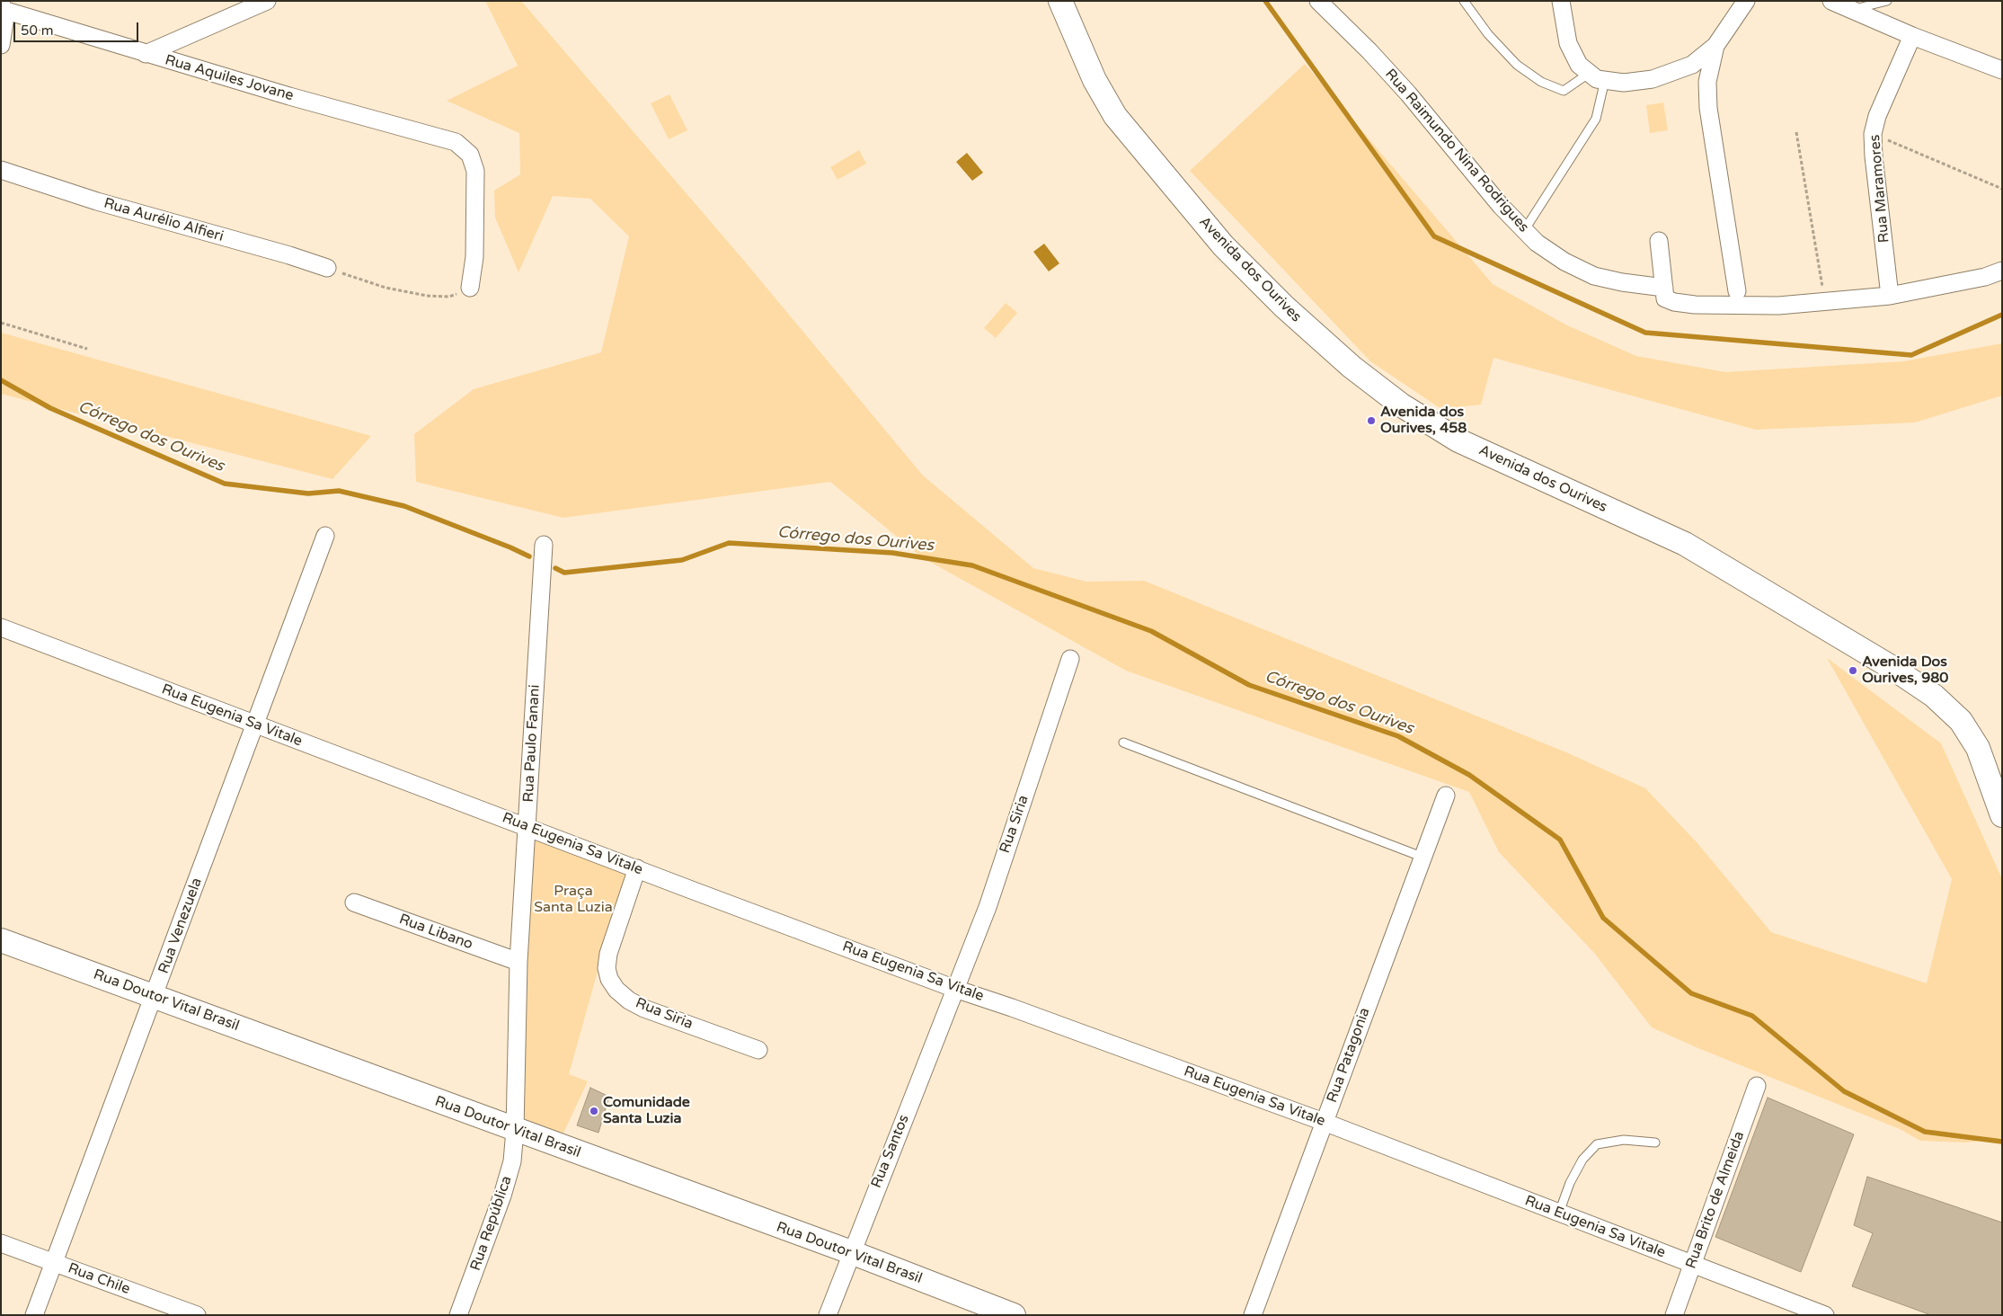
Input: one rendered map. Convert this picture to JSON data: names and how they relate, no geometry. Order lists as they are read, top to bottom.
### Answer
{
  "streets": {
    "main road": ["Avenida dos Ourives", "Rua Doutor Vital Brasil"],
    "street": [
      "Rua Aquiles Jovane",
      "Rua Raimundo Nina Rodrigues",
      "Rua Maramores",
      "Rua Aurélio Alfieri",
      "Rua Eugenia Sa Vitale",
      "Rua Paulo Fanani",
      "Rua Siria",
      "Rua Venezuela",
      "Rua Libano",
      "Rua Patagonia",
      "Rua Santos",
      "Rua Brito de Almeida",
      "Rua República",
      "Rua Chile"
    ]
  },
  "crossings": [
    ["Rua Eugenia Sa Vitale", "Rua Paulo Fanani"],
    ["Rua Eugenia Sa Vitale", "Rua Siria"],
    ["Rua Eugenia Sa Vitale", "Rua Venezuela"],
    ["Rua Eugenia Sa Vitale", "Rua Patagonia"],
    ["Rua Eugenia Sa Vitale", "Rua Santos"],
    ["Rua Eugenia Sa Vitale", "Rua Brito de Almeida"],
    ["Rua Paulo Fanani", "Rua Libano"],
    ["Rua Paulo Fanani", "Rua Doutor Vital Brasil"],
    ["Rua Paulo Fanani", "Rua República"],
    ["Rua Siria", "Rua Santos"],
    ["Rua Venezuela", "Rua Doutor Vital Brasil"],
    ["Rua Venezuela", "Rua Chile"],
    ["Rua Doutor Vital Brasil", "Rua Santos"],
    ["Rua Doutor Vital Brasil", "Rua República"]
  ],
  "water": ["Córrego dos Ourives"],
  "parks": ["Praça Santa Luzia"],
  "places": ["Avenida dos Ourives, 458", "Avenida Dos Ourives, 980", "Comunidade Santa Luzia"],
  "scale_bar": "50 m"
}
